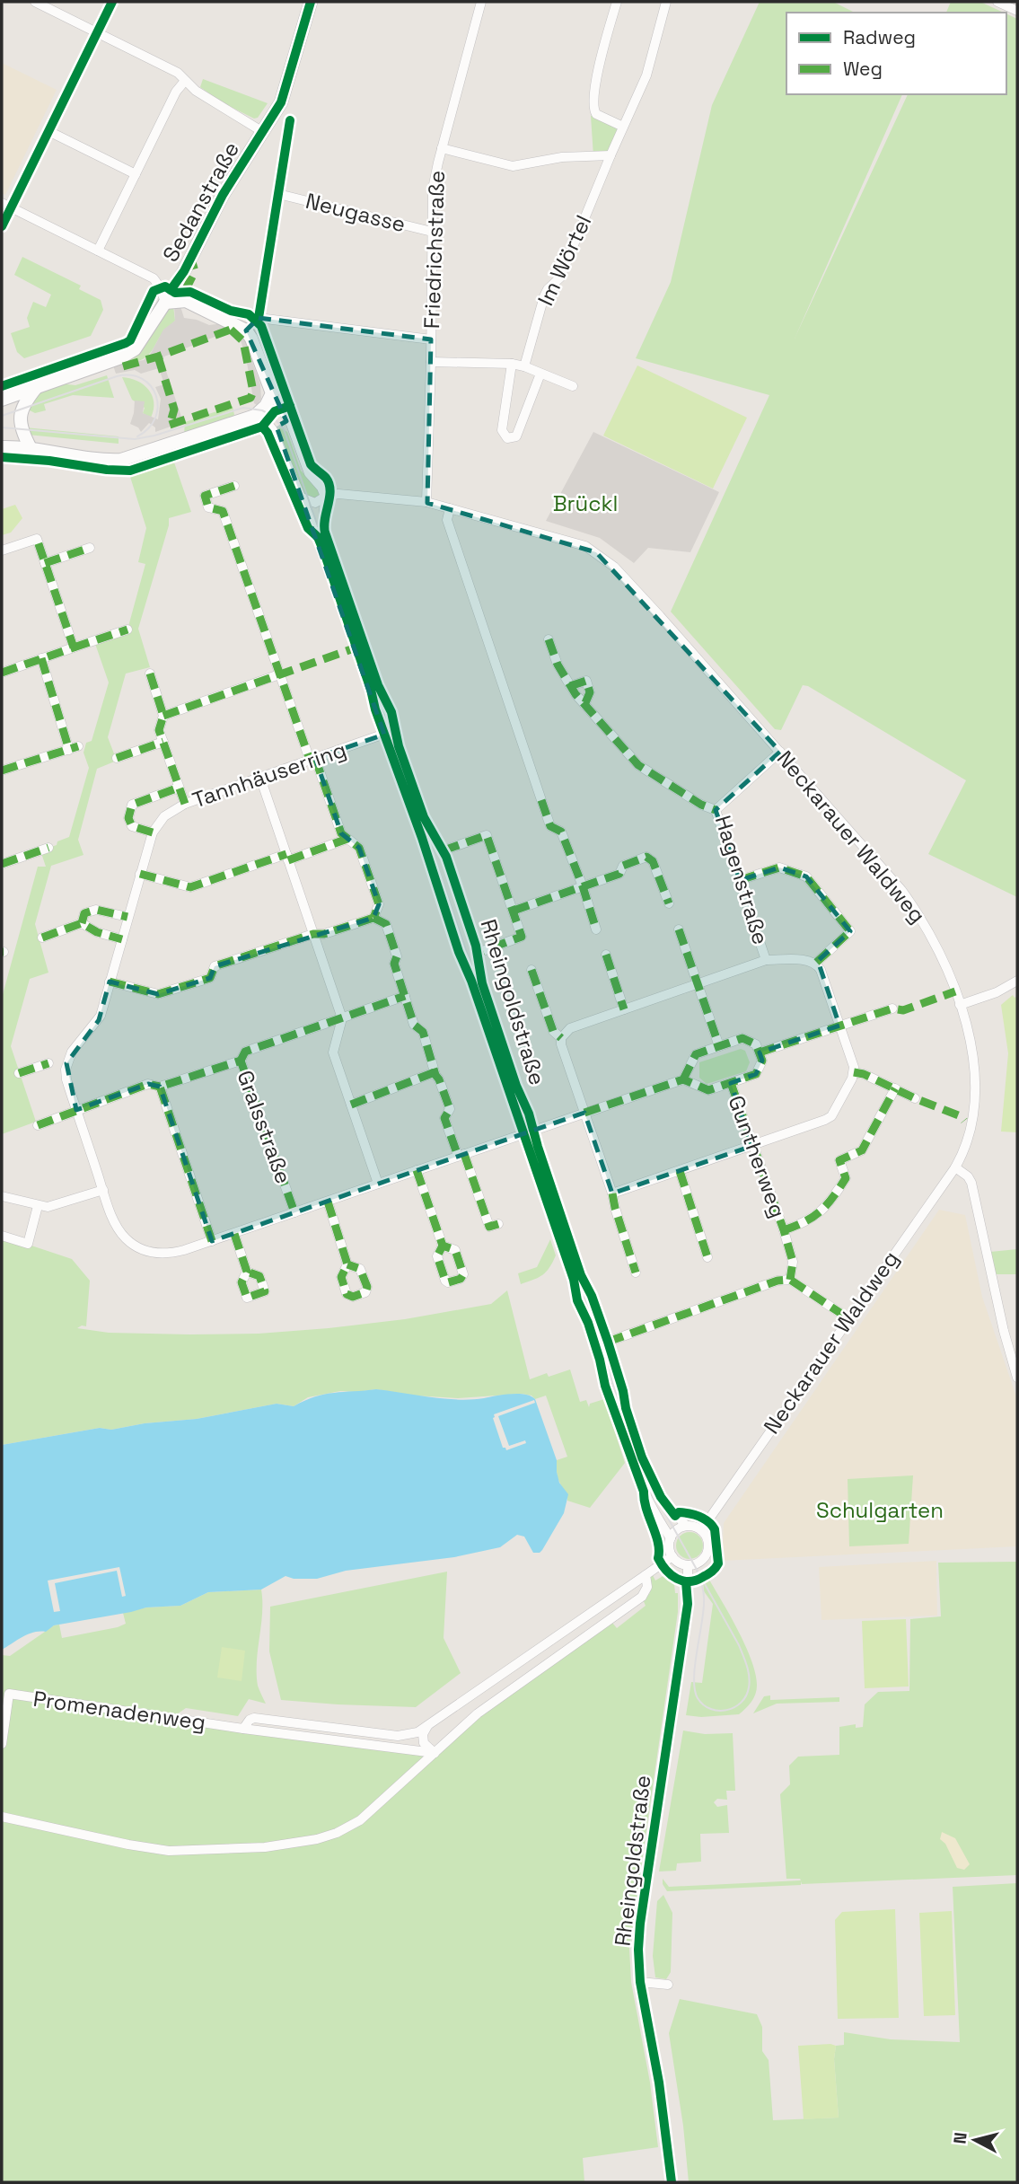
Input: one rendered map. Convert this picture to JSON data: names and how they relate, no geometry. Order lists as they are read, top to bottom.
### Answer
{
  "streets": {
    "street": [
      "Sedanstraße",
      "Neugasse",
      "Friedrichstraße",
      "Im Wörtel",
      "Tannhäuserring",
      "Neckarauer Waldweg",
      "Hagenstraße",
      "Rheingoldstraße",
      "Gralsstraße",
      "Guntherweg",
      "Promenadenweg"
    ]
  },
  "crossings": [
    ["Neugasse", "Friedrichstraße"],
    ["Friedrichstraße", "Neckarauer Waldweg"],
    ["Tannhäuserring", "Rheingoldstraße"],
    ["Tannhäuserring", "Gralsstraße"],
    ["Neckarauer Waldweg", "Hagenstraße"],
    ["Neckarauer Waldweg", "Rheingoldstraße"]
  ],
  "parks": ["Brückl", "Schulgarten"],
  "legend": ["Radweg", "Weg"],
  "north": "left"
}
